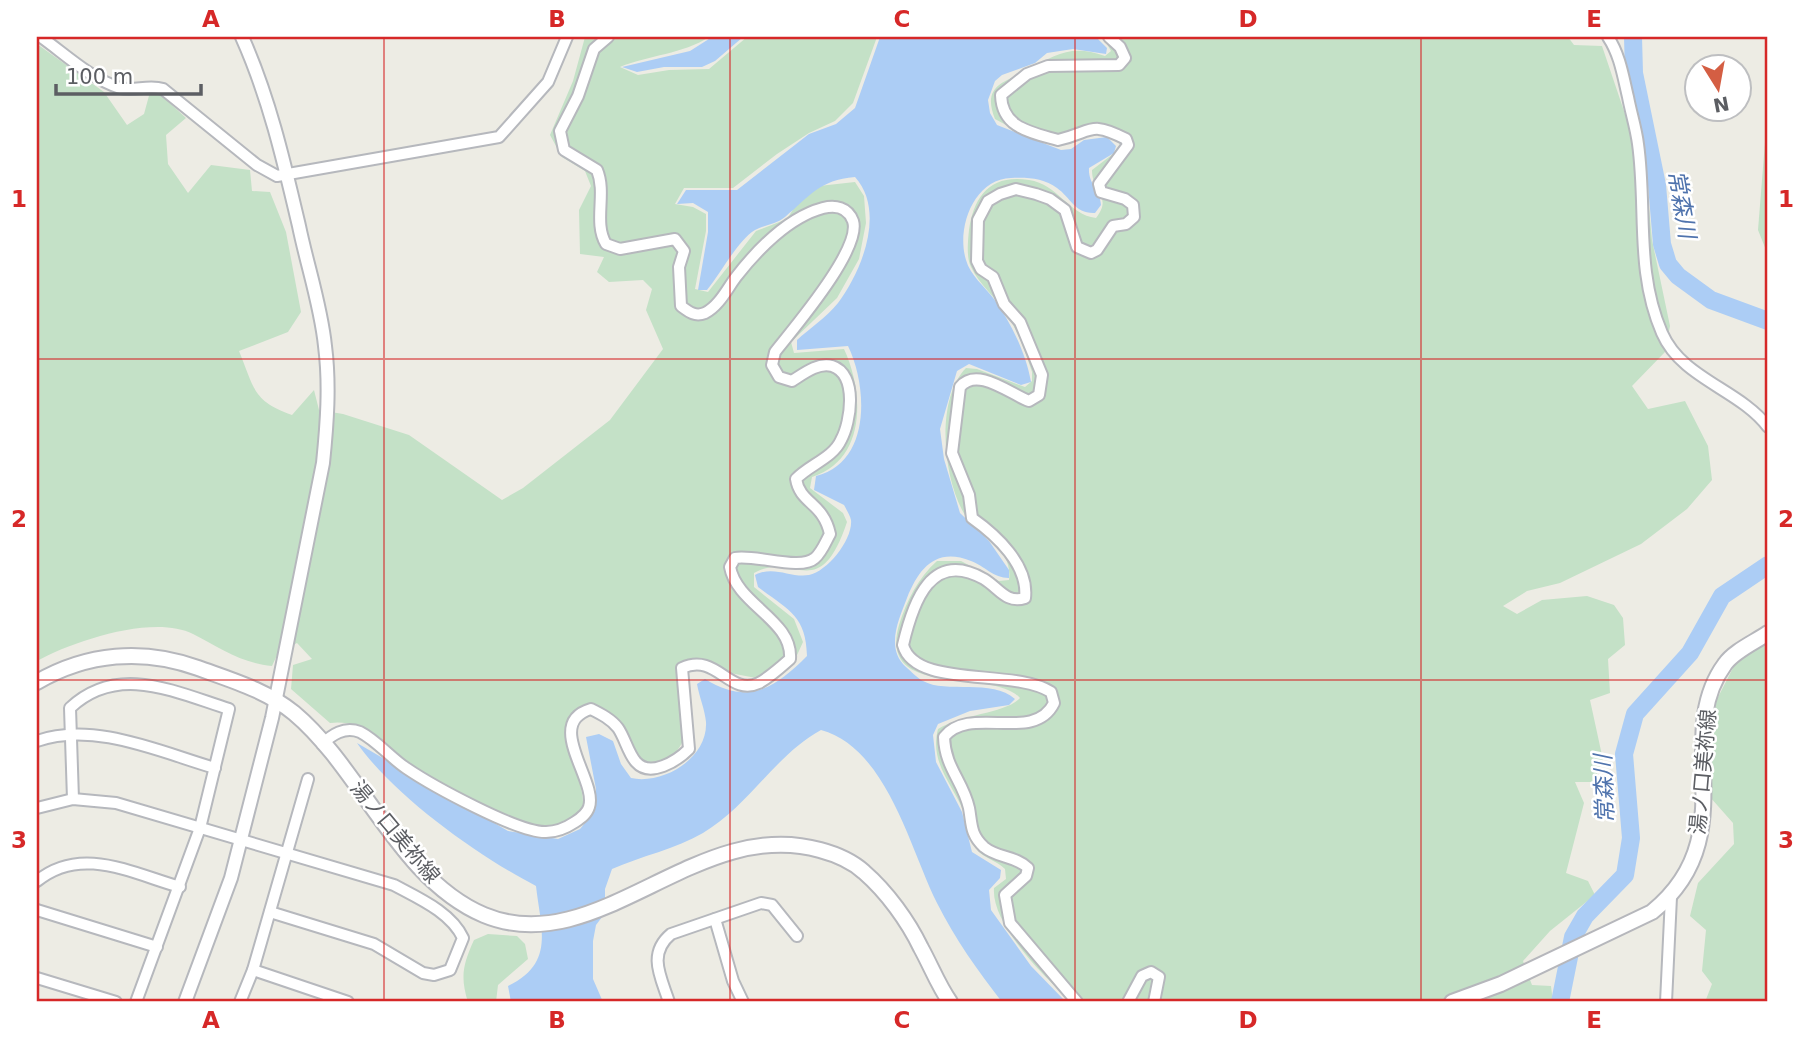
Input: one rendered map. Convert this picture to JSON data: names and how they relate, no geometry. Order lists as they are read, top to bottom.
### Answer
{
  "streets": {
    "main road": ["湯ノ口美祢線"]
  },
  "water": ["常森川"],
  "scale_bar": "100 m",
  "north": "bottom",
  "grid": {
    "columns": [
      "A",
      "B",
      "C",
      "D",
      "E"
    ],
    "rows": ["1", "2", "3"]
  }
}
